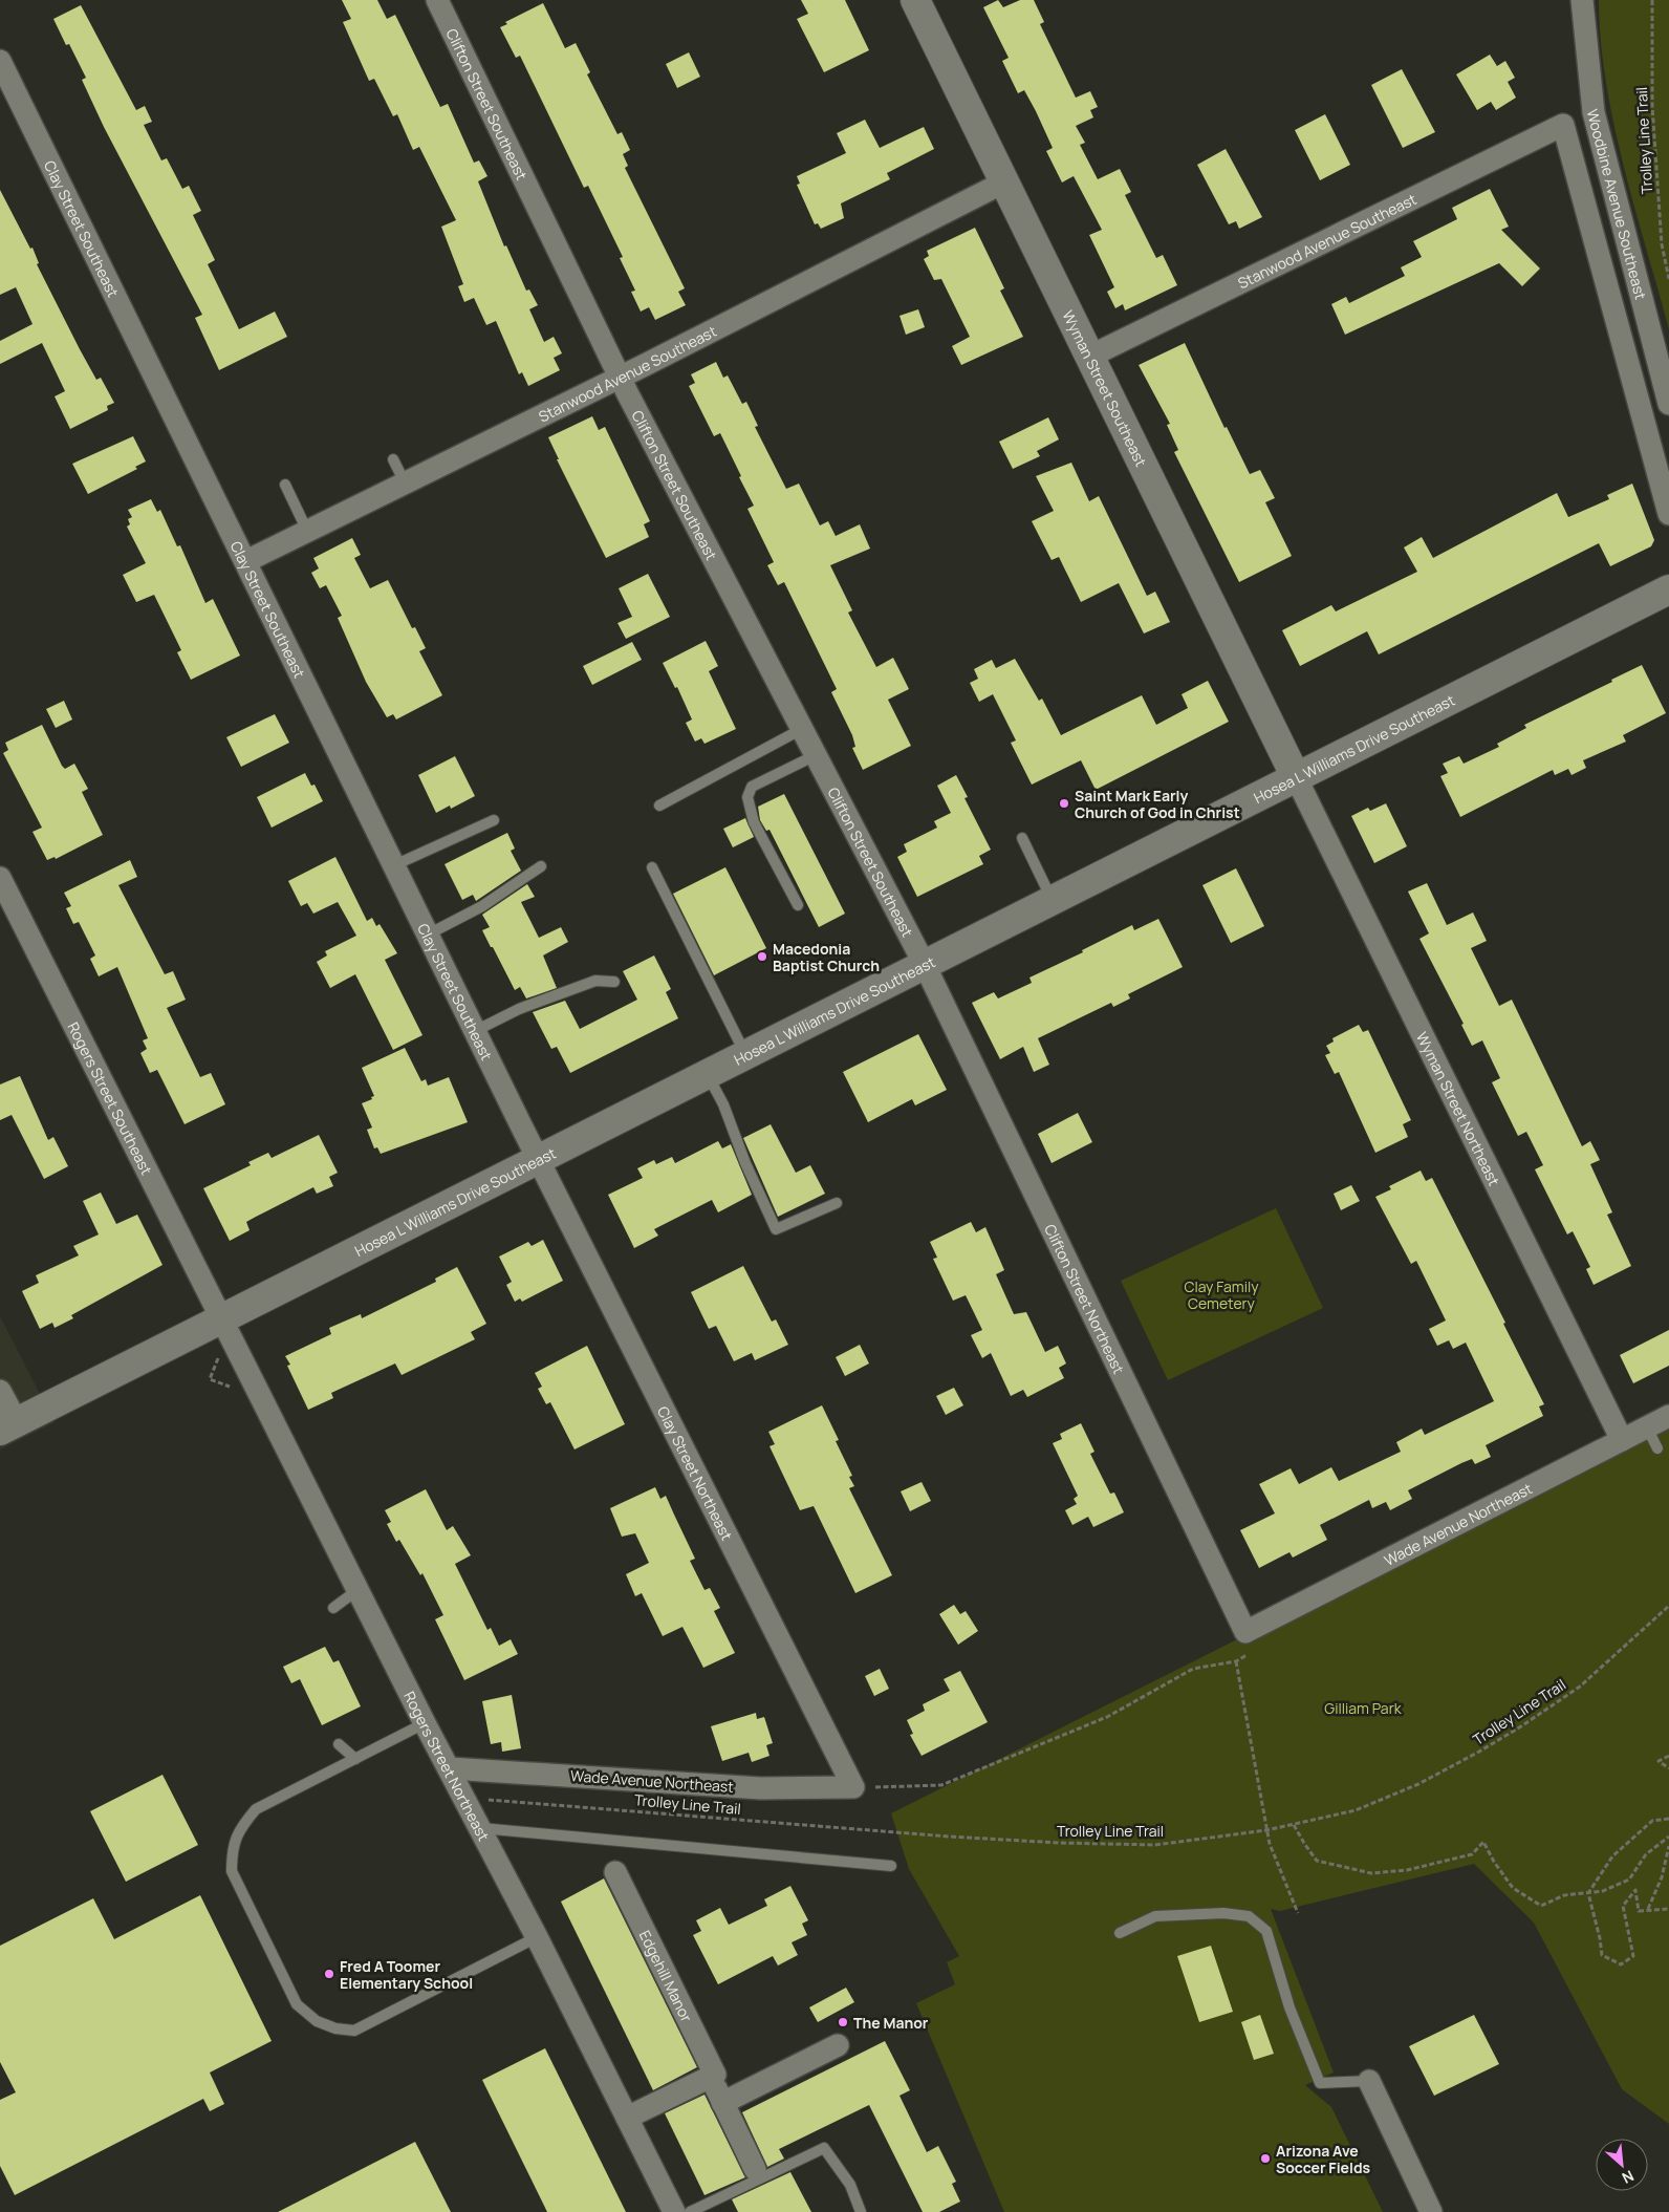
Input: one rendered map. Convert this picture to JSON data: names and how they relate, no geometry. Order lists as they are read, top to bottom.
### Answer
{
  "streets": {
    "street": [
      "Clifton Street Southeast",
      "Woodbine Avenue Southeast",
      "Clay Street Southeast",
      "Stanwood Avenue Southeast",
      "Wyman Street Southeast",
      "Hosea L Williams Drive Southeast",
      "Rogers Street Southeast",
      "Wyman Street Northeast",
      "Clifton Street Northeast",
      "Clay Street Northeast",
      "Wade Avenue Northeast",
      "Rogers Street Northeast",
      "Edgehill Manor"
    ],
    "path": ["Trolley Line Trail"]
  },
  "crossings": [
    ["Clifton Street Southeast", "Stanwood Avenue Southeast"],
    ["Clifton Street Southeast", "Hosea L Williams Drive Southeast"],
    ["Clifton Street Southeast", "Clifton Street Northeast"],
    ["Clay Street Southeast", "Stanwood Avenue Southeast"],
    ["Clay Street Southeast", "Hosea L Williams Drive Southeast"],
    ["Clay Street Southeast", "Clay Street Northeast"],
    ["Stanwood Avenue Southeast", "Wyman Street Southeast"],
    ["Wyman Street Southeast", "Hosea L Williams Drive Southeast"],
    ["Wyman Street Southeast", "Wyman Street Northeast"],
    ["Hosea L Williams Drive Southeast", "Rogers Street Southeast"],
    ["Hosea L Williams Drive Southeast", "Wyman Street Northeast"],
    ["Hosea L Williams Drive Southeast", "Clifton Street Northeast"],
    ["Hosea L Williams Drive Southeast", "Clay Street Northeast"],
    ["Hosea L Williams Drive Southeast", "Rogers Street Northeast"],
    ["Rogers Street Southeast", "Rogers Street Northeast"],
    ["Wyman Street Northeast", "Wade Avenue Northeast"],
    ["Clifton Street Northeast", "Wade Avenue Northeast"],
    ["Clay Street Northeast", "Wade Avenue Northeast"],
    ["Wade Avenue Northeast", "Rogers Street Northeast"]
  ],
  "parks": ["Clay Family Cemetery", "Gilliam Park"],
  "places": [
    "Saint Mark Early Church of God in Christ",
    "Macedonia Baptist Church",
    "Fred A Toomer Elementary School",
    "The Manor",
    "Arizona Ave Soccer Fields"
  ],
  "north": "bottom right"
}
